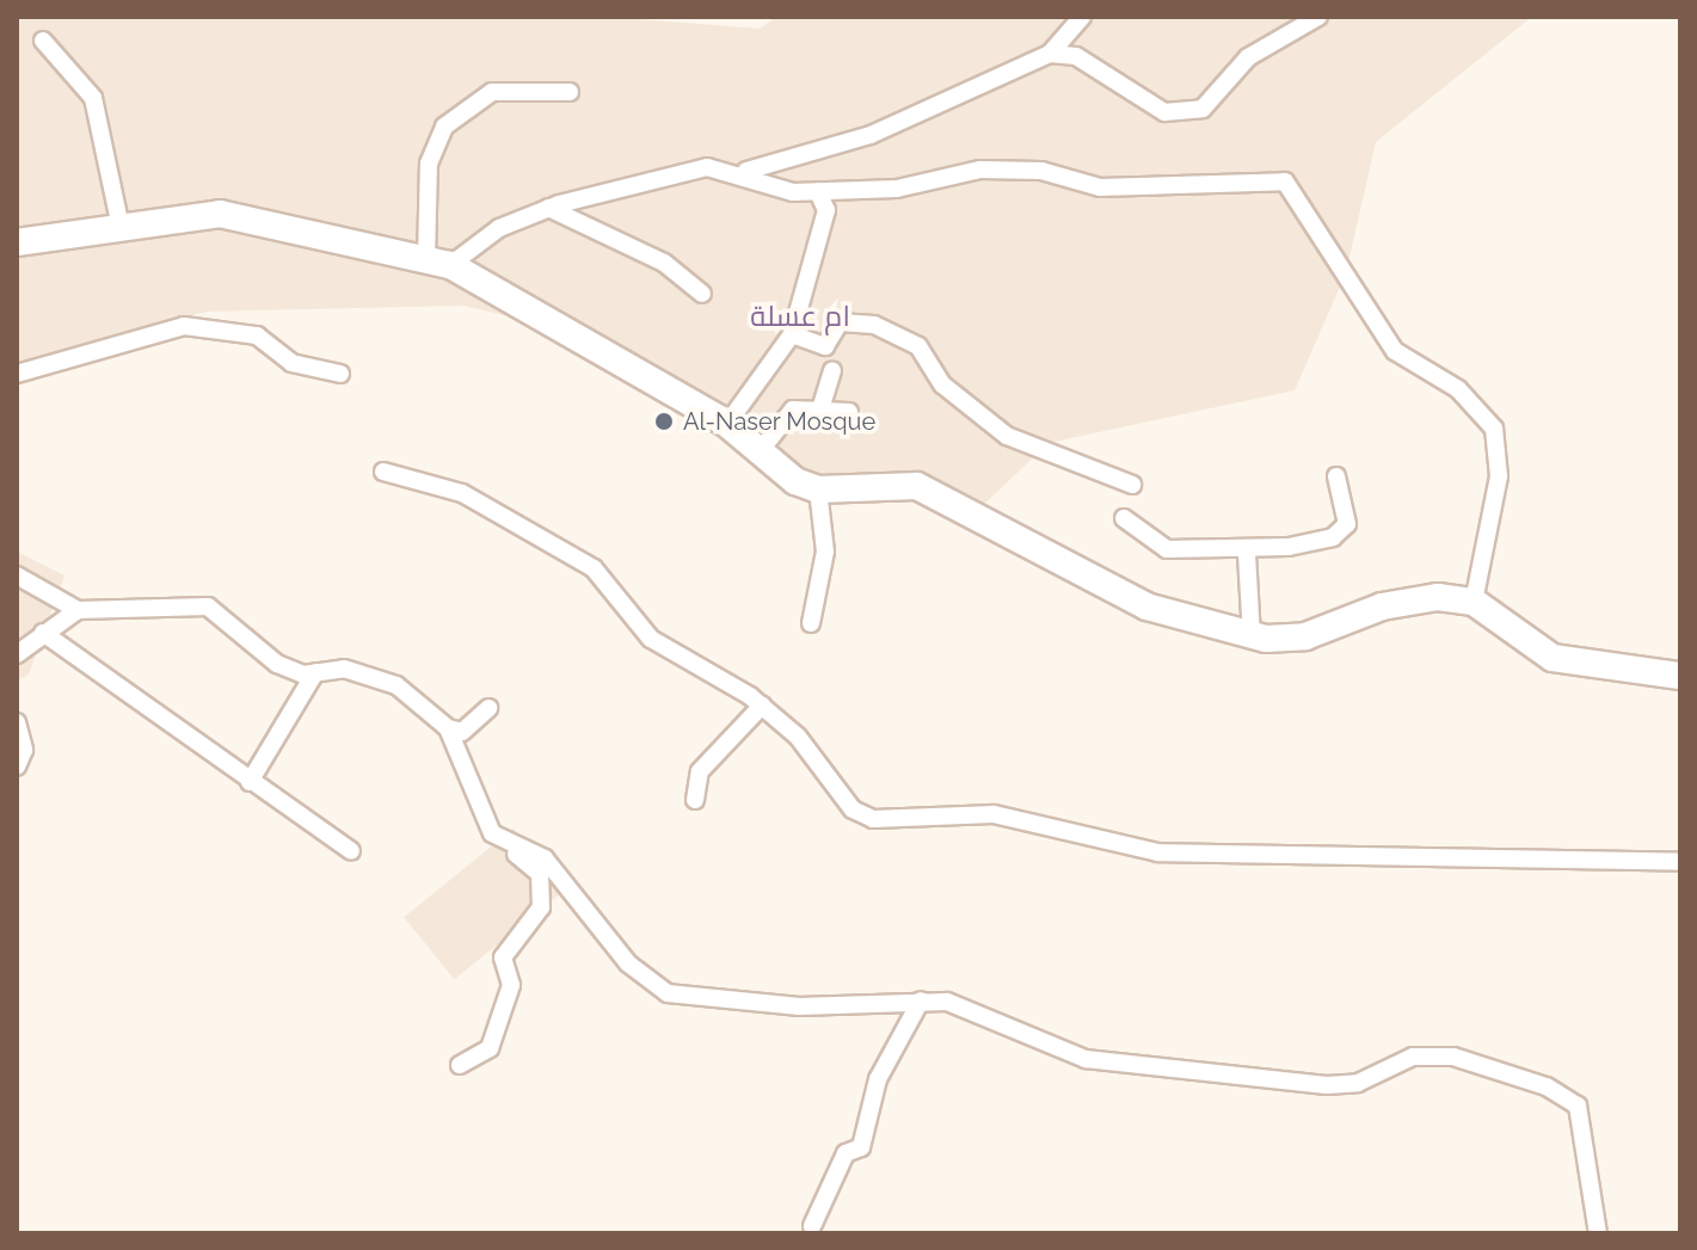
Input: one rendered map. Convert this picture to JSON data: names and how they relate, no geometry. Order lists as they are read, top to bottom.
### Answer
{
  "districts": ["ام عسلة"],
  "places": ["Al-Naser Mosque"]
}
